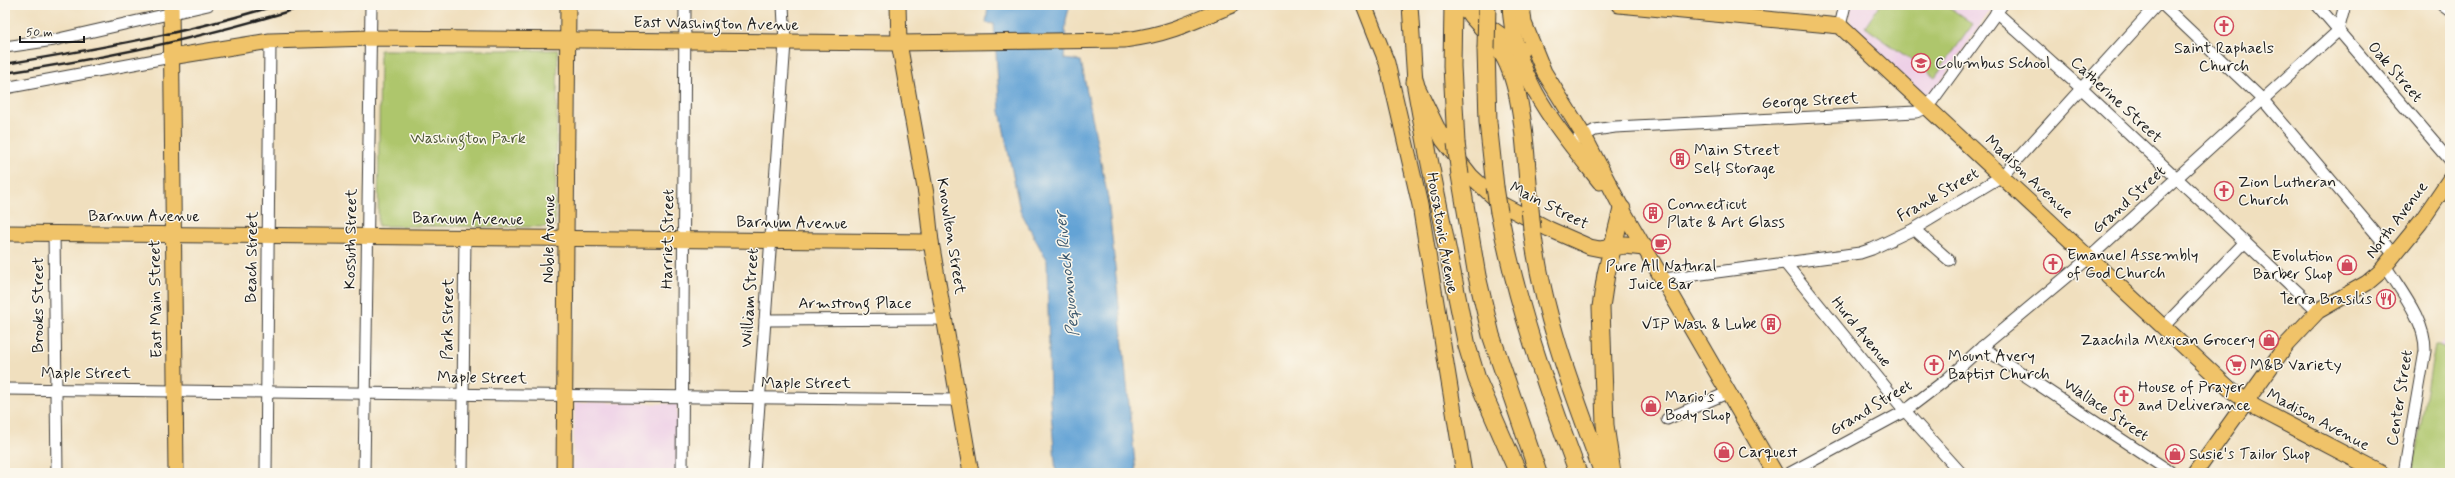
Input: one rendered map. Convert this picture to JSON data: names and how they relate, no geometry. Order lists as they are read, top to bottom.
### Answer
{
  "streets": {
    "main road": [
      "East Washington Avenue",
      "Madison Avenue",
      "Main Street",
      "Barnum Avenue",
      "North Avenue",
      "Housatonic Avenue",
      "Knowlton Street",
      "Noble Avenue",
      "East Main Street"
    ],
    "street": [
      "Oak Street",
      "Catherine Street",
      "George Street",
      "Frank Street",
      "Grand Street",
      "Kossuth Street",
      "Harriet Street",
      "Beach Street",
      "William Street",
      "Armstrong Place",
      "Brooks Street",
      "Park Street",
      "Hurd Avenue",
      "Maple Street",
      "Center Street",
      "Wallace Street"
    ]
  },
  "crossings": [
    ["East Washington Avenue", "Knowlton Street"],
    ["East Washington Avenue", "Kossuth Street"],
    ["East Washington Avenue", "Noble Avenue"],
    ["East Washington Avenue", "Harriet Street"],
    ["East Washington Avenue", "Beach Street"],
    ["East Washington Avenue", "William Street"],
    ["East Washington Avenue", "East Main Street"],
    ["Oak Street", "Grand Street"],
    ["Catherine Street", "Frank Street"],
    ["Catherine Street", "Grand Street"],
    ["Catherine Street", "North Avenue"],
    ["George Street", "Madison Avenue"],
    ["Madison Avenue", "Frank Street"],
    ["Madison Avenue", "Grand Street"],
    ["Madison Avenue", "North Avenue"],
    ["Frank Street", "Hurd Avenue"],
    ["Grand Street", "Hurd Avenue"],
    ["Grand Street", "Center Street"],
    ["Grand Street", "Wallace Street"],
    ["Barnum Avenue", "Knowlton Street"],
    ["Barnum Avenue", "Kossuth Street"],
    ["Barnum Avenue", "Noble Avenue"],
    ["Barnum Avenue", "Harriet Street"],
    ["Barnum Avenue", "Beach Street"],
    ["Barnum Avenue", "William Street"],
    ["Barnum Avenue", "East Main Street"],
    ["Barnum Avenue", "Brooks Street"],
    ["Barnum Avenue", "Park Street"],
    ["North Avenue", "Center Street"],
    ["Knowlton Street", "Armstrong Place"],
    ["Knowlton Street", "Maple Street"],
    ["Kossuth Street", "Maple Street"],
    ["Noble Avenue", "Maple Street"],
    ["Harriet Street", "Maple Street"],
    ["Beach Street", "Maple Street"],
    ["William Street", "Armstrong Place"],
    ["William Street", "Maple Street"],
    ["East Main Street", "Maple Street"],
    ["Brooks Street", "Maple Street"],
    ["Park Street", "Maple Street"]
  ],
  "water": ["Pequonnock River"],
  "parks": ["Washington Park"],
  "places": {
    "church": [
      "Saint Raphaels Church",
      "Zion Lutheran Church",
      "Emanuel Assembly of God Church",
      "Mount Avery Baptist Church",
      "House of Prayer and Deliverance"
    ],
    "school or university": ["Columbus School"],
    "building": ["Main Street Self Storage", "Connecticut Plate & Art Glass", "VIP Wash & Lube"],
    "cafe": ["Pure All Natural Juice Bar"],
    "shop": [
      "Evolution Barber Shop",
      "Zaachila Mexican Grocery",
      "Mario's Body Shop",
      "Carquest",
      "Susie's Tailor Shop"
    ],
    "restaurant": ["Terra Brasilis"],
    "supermarket": ["M&B Variety"]
  },
  "scale_bar": "50 m"
}
